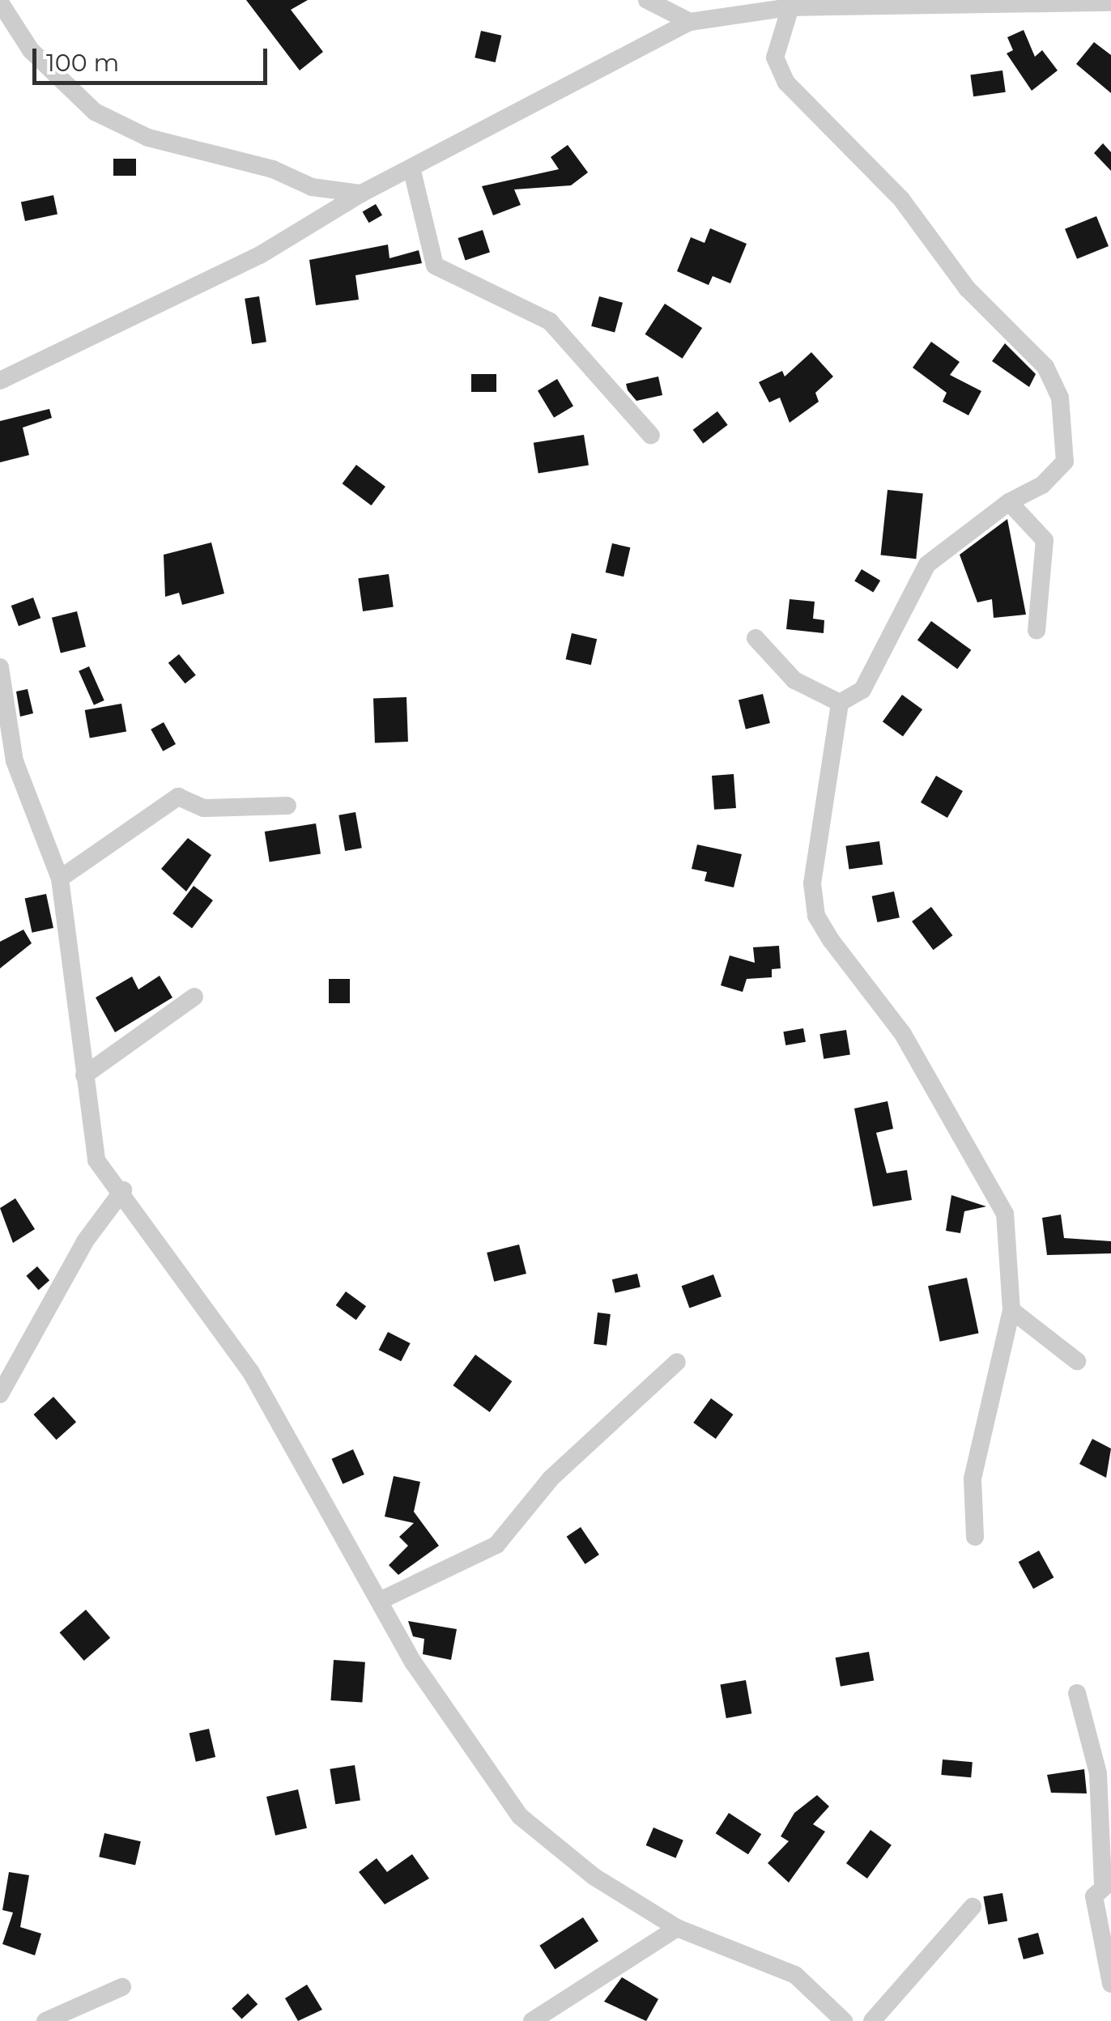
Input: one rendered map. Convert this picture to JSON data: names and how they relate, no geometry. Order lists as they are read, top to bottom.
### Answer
{
  "scale_bar": "100 m"
}
